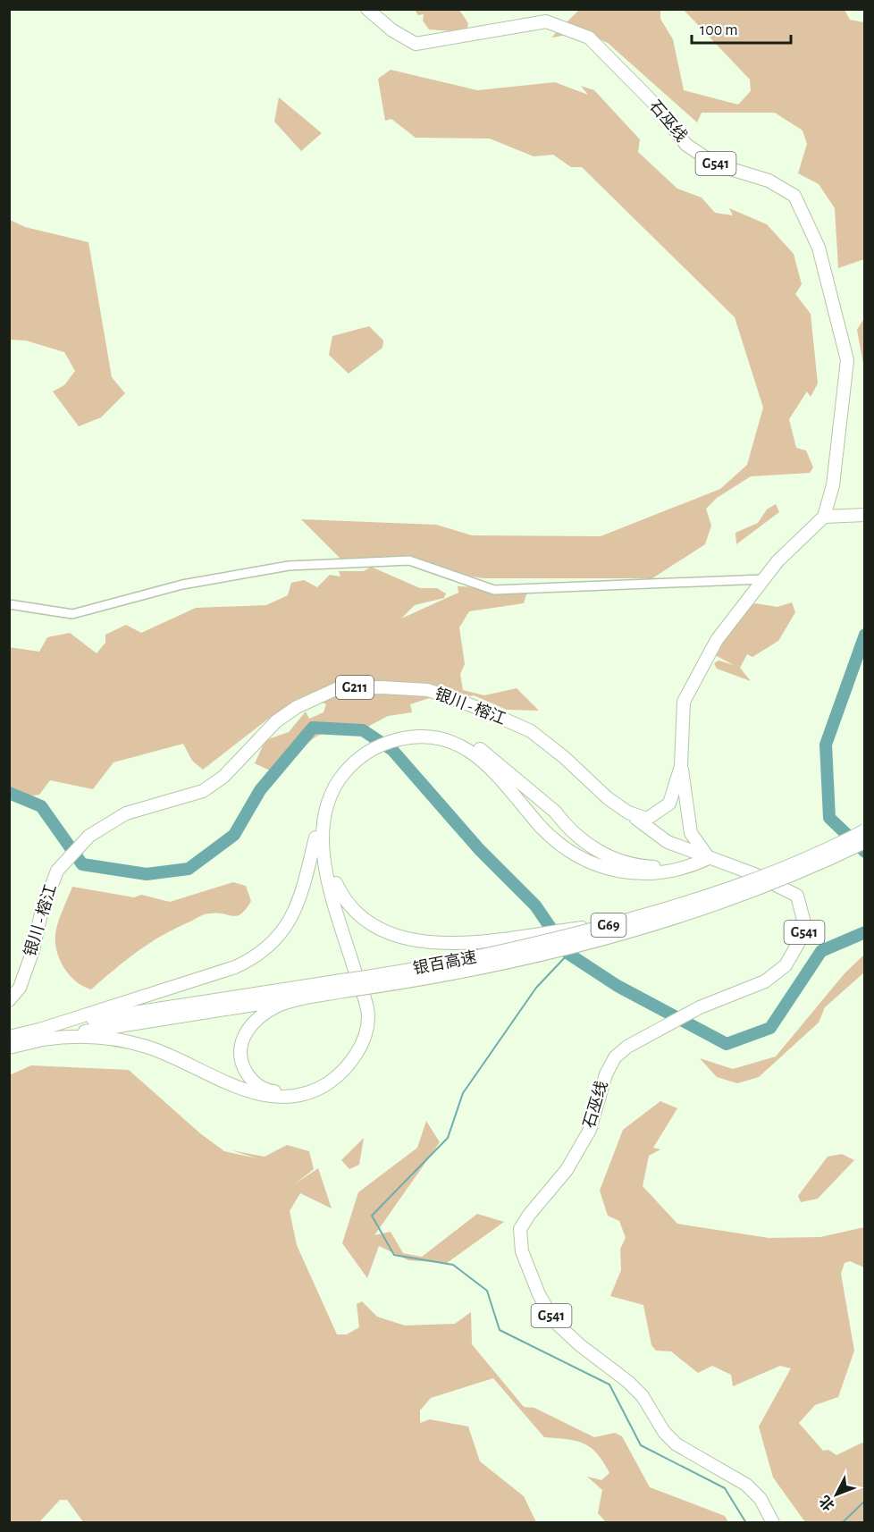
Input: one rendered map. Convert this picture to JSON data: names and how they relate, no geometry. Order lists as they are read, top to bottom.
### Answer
{
  "streets": {
    "highway": [
      "石巫线",
      "G541",
      "G211",
      "银川 - 榕江",
      "G69",
      "银百高速"
    ]
  },
  "crossings": [
    ["石巫线", "银川 - 榕江"]
  ],
  "scale_bar": "100 m",
  "north": "bottom left"
}
